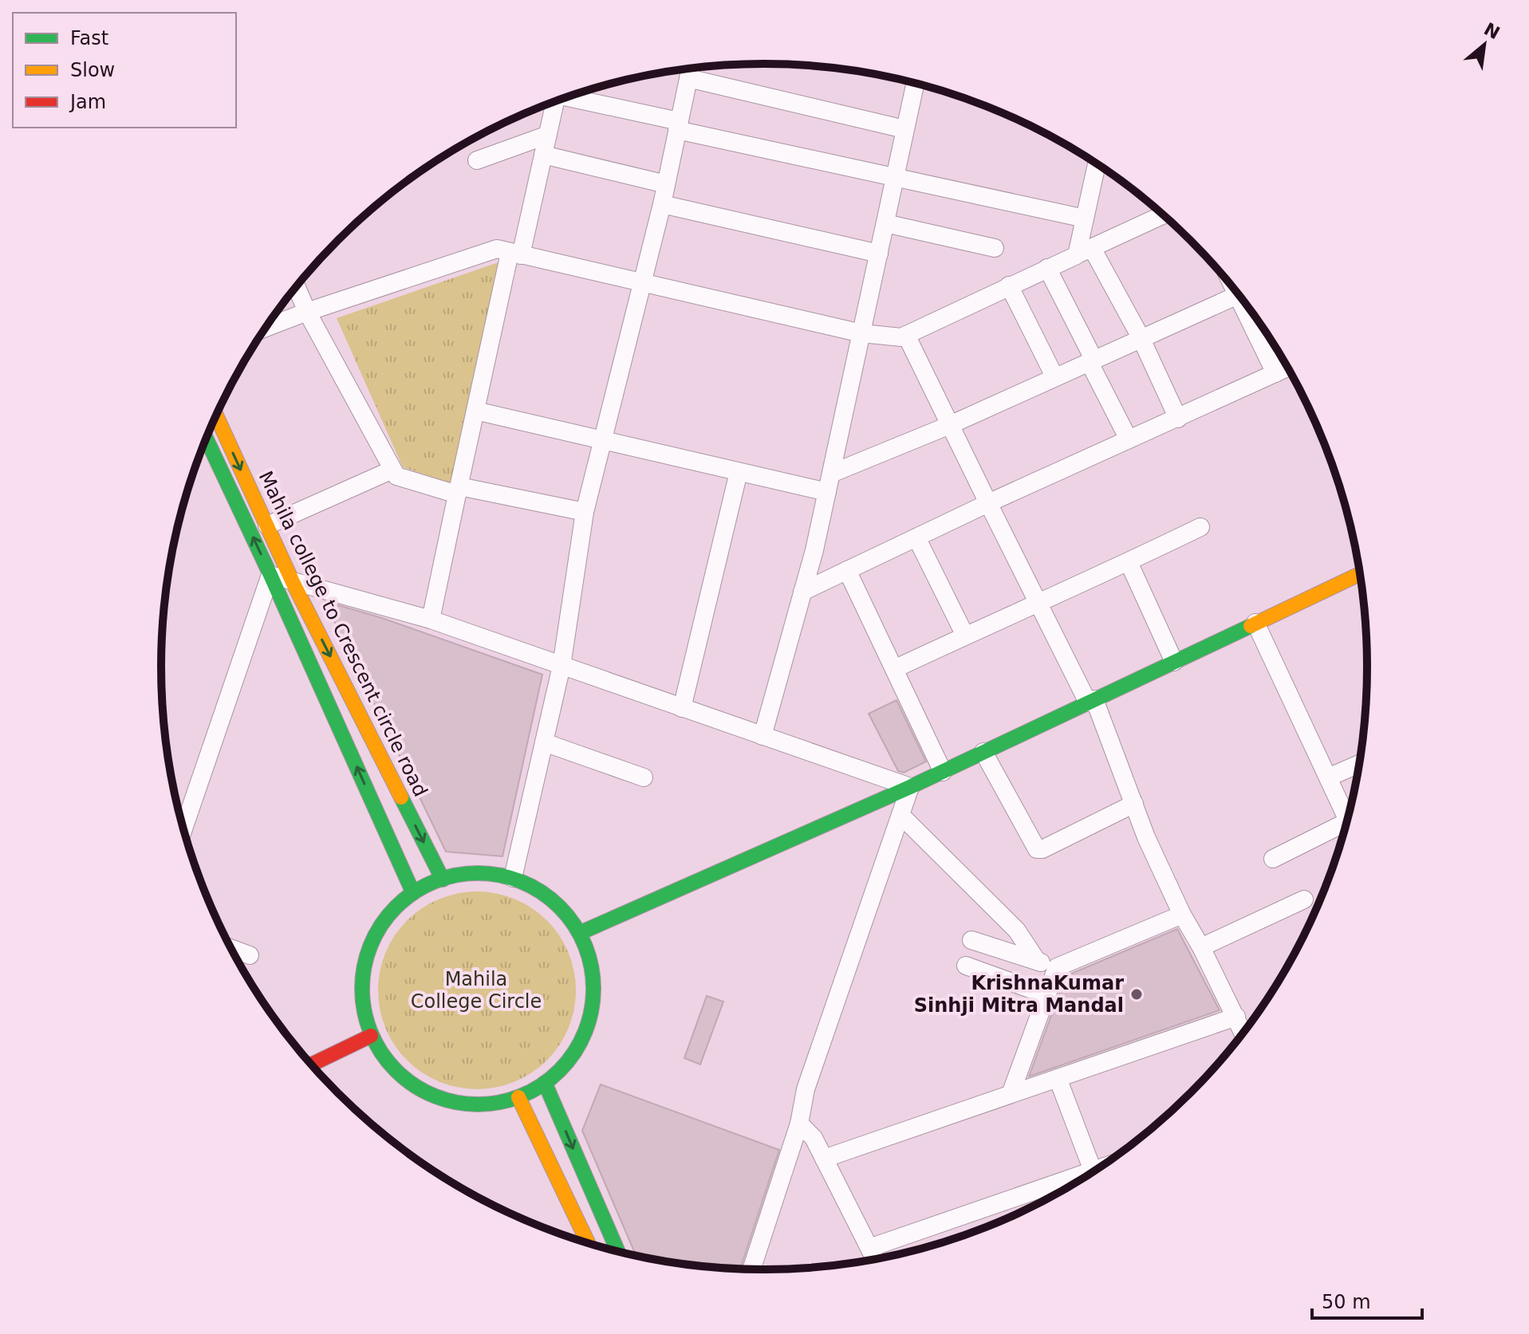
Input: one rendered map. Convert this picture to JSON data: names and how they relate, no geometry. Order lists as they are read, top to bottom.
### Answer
{
  "streets": {
    "main road": ["Mahila college to Crescent circle road"]
  },
  "parks": ["Mahila College Circle"],
  "places": ["KrishnaKumar Sinhji Mitra Mandal"],
  "legend": ["Fast", "Slow", "Jam"],
  "scale_bar": "50 m",
  "north": "top right"
}
